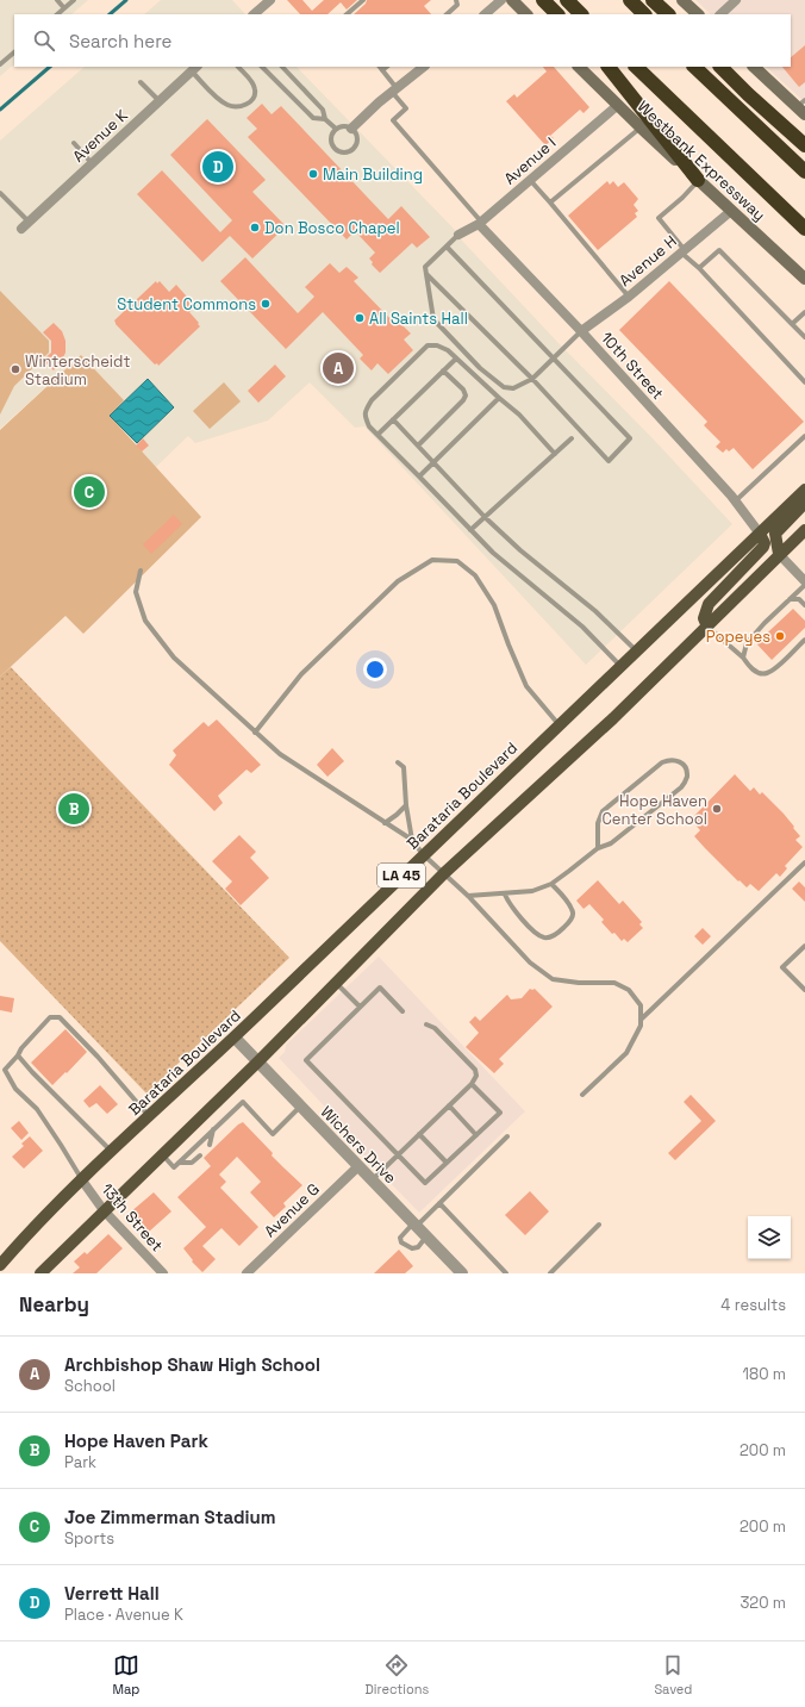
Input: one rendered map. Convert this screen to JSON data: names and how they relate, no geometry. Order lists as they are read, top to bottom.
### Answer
{
  "streets": {
    "highway": ["Westbank Expressway"],
    "main road": ["Barataria Boulevard", "LA 45"],
    "street": [
      "Avenue K",
      "Avenue I",
      "Avenue H",
      "10th Street",
      "Wichers Drive",
      "Avenue G",
      "13th Street"
    ]
  },
  "crossings": [
    ["Avenue I", "Westbank Expressway"],
    ["Avenue I", "10th Street"],
    ["Westbank Expressway", "Avenue H"],
    ["Avenue H", "10th Street"],
    ["10th Street", "Barataria Boulevard"],
    ["Barataria Boulevard", "Wichers Drive"],
    ["Barataria Boulevard", "13th Street"],
    ["LA 45", "Wichers Drive"],
    ["LA 45", "13th Street"],
    ["Wichers Drive", "Avenue G"]
  ],
  "places": [
    "Main Building",
    "Don Bosco Chapel",
    "Student Commons",
    "All Saints Hall",
    "Winterscheidt Stadium",
    "Popeyes",
    "Hope Haven Center School"
  ],
  "page": {
    "search": "Search here",
    "pins": [
      "D",
      "A",
      "C",
      "B"
    ],
    "heading": ["Nearby", "4 results"],
    "list": [
      {
        "mark": "A",
        "name": "Archbishop Shaw High School",
        "note": "School",
        "value": "180 m"
      },
      {
        "mark": "B",
        "name": "Hope Haven Park",
        "note": "Park",
        "value": "200 m"
      },
      {
        "mark": "C",
        "name": "Joe Zimmerman Stadium",
        "note": "Sports",
        "value": "200 m"
      },
      {
        "mark": "D",
        "name": "Verrett Hall",
        "note": "Place · Avenue K",
        "value": "320 m"
      }
    ],
    "nav": ["Map", "Directions", "Saved"]
  }
}
